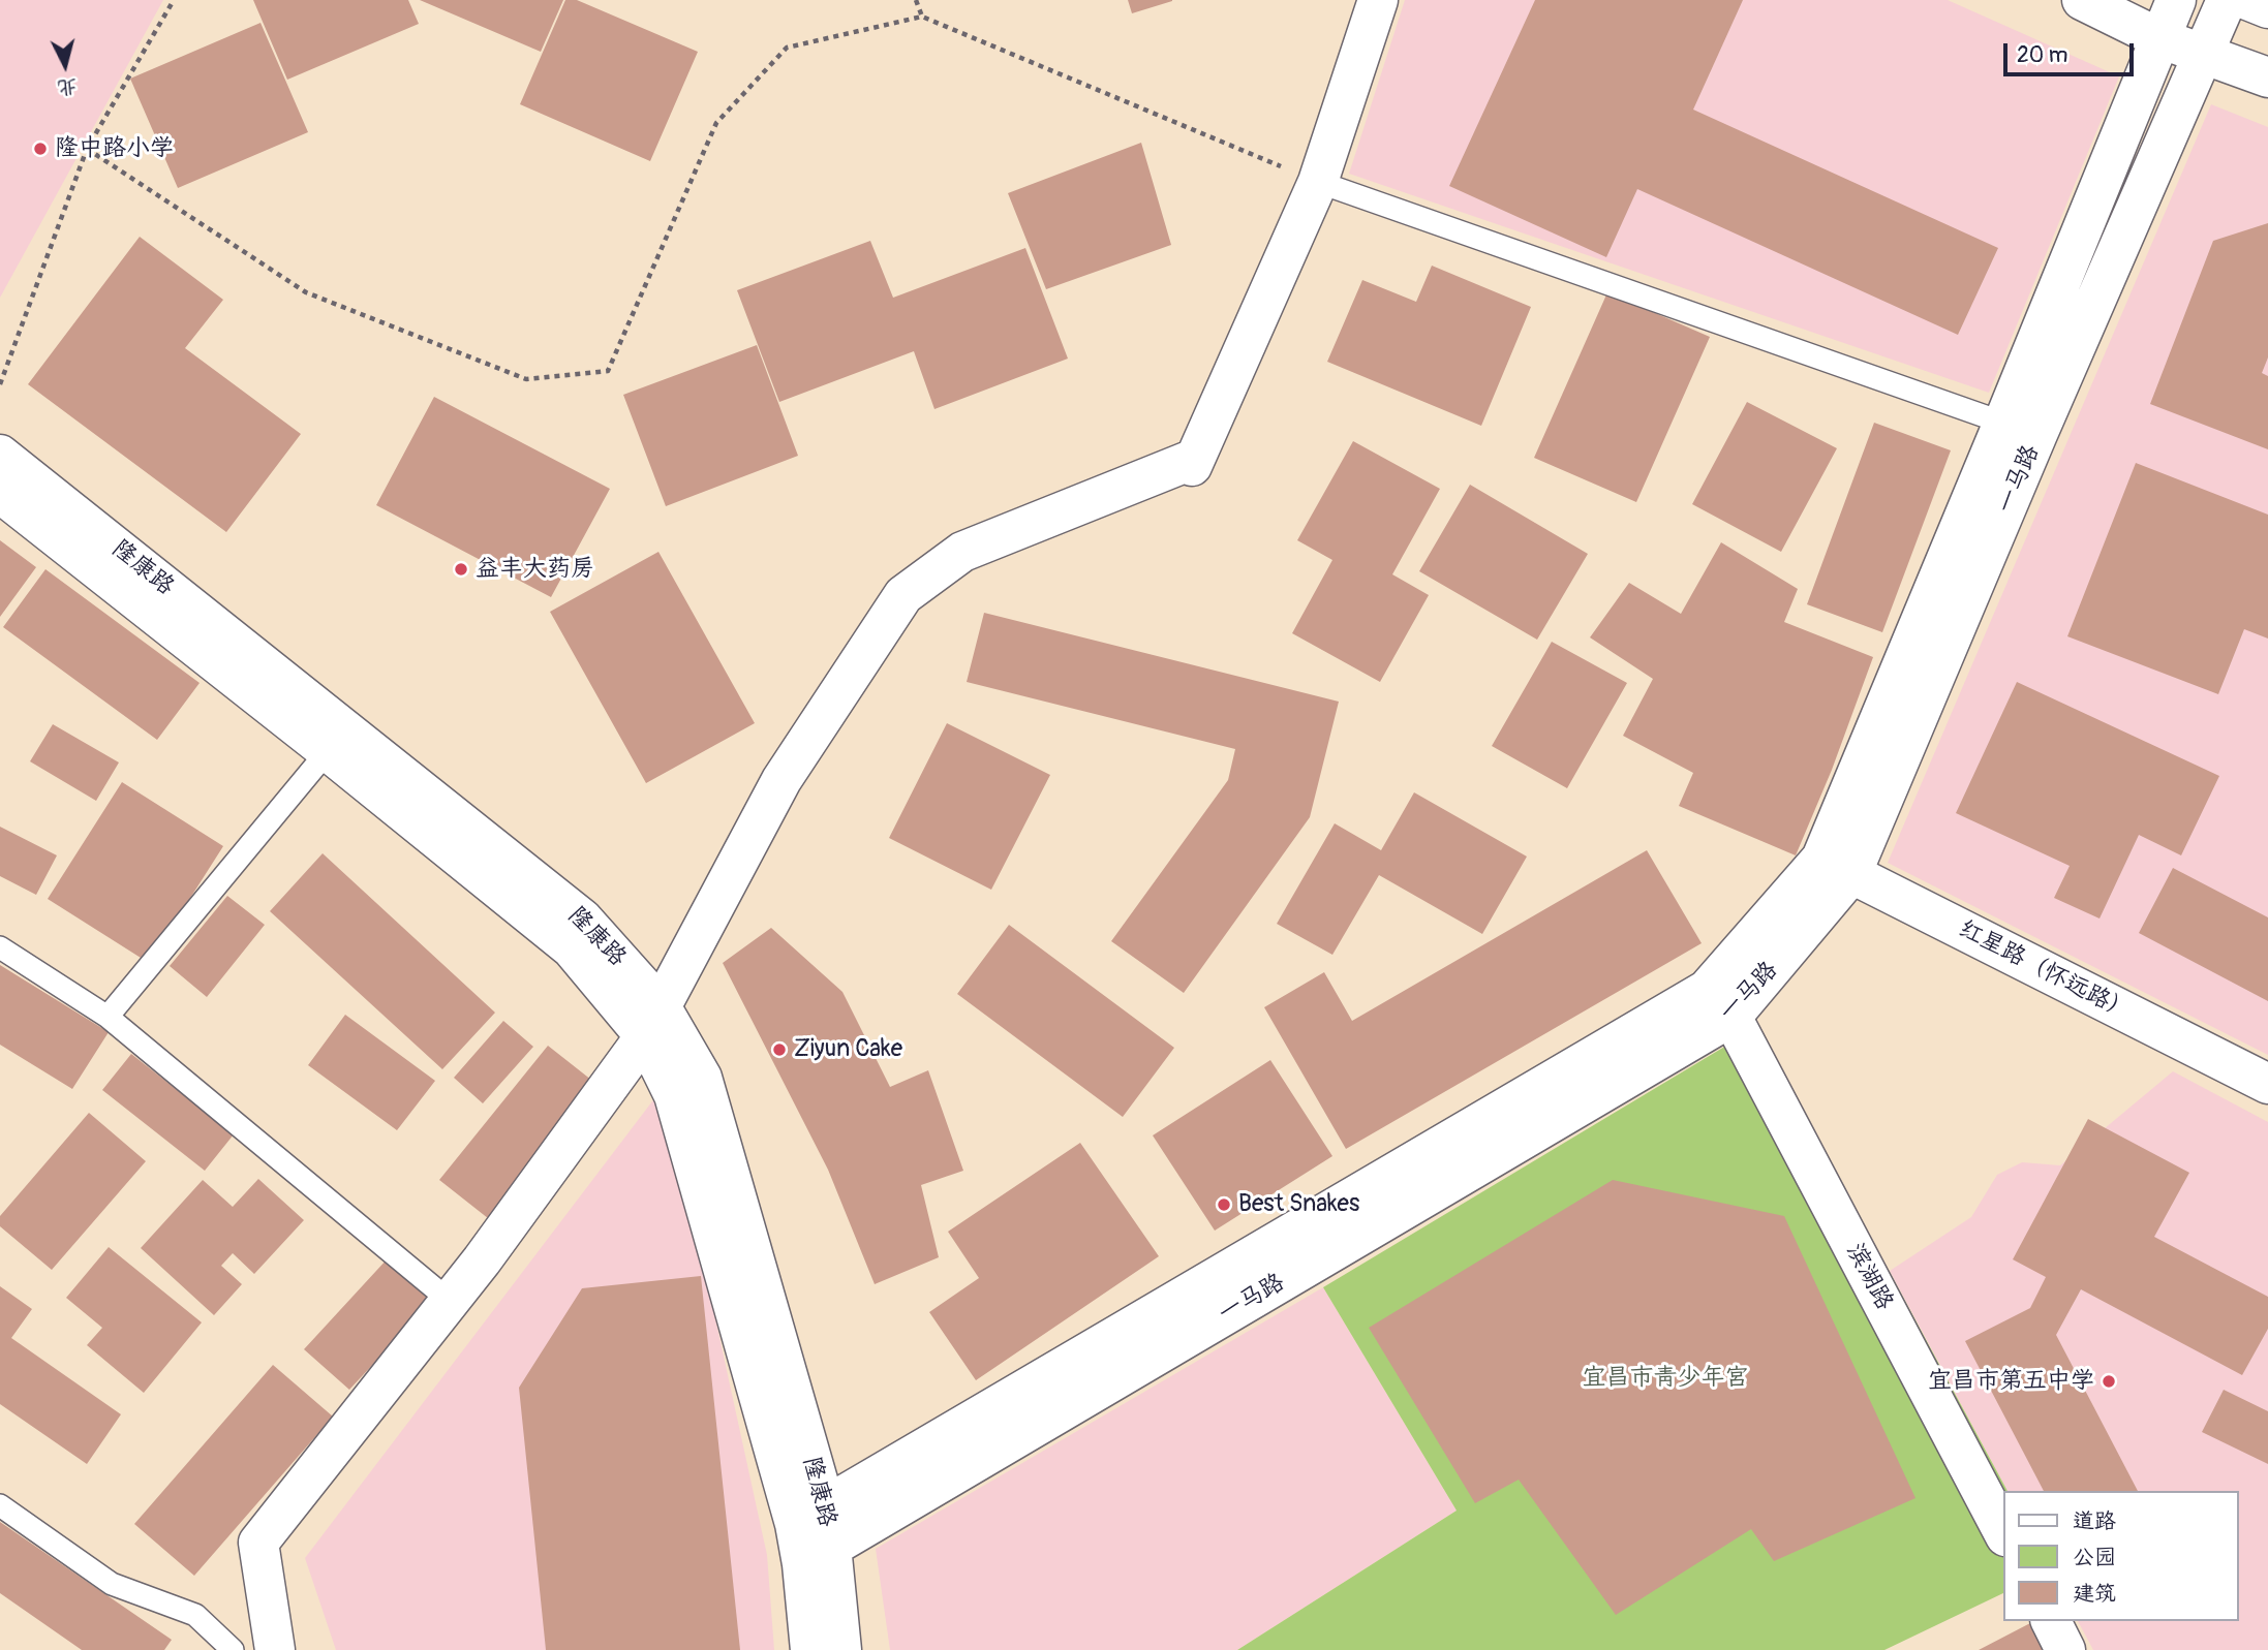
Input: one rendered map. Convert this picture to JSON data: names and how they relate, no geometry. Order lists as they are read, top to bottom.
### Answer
{
  "streets": {
    "main road": [
      "一马路",
      "隆康路",
      "红星路（怀远路）",
      "滨湖路"
    ]
  },
  "crossings": [
    ["一马路", "隆康路"],
    ["一马路", "红星路（怀远路）"],
    ["一马路", "滨湖路"]
  ],
  "parks": ["宜昌市青少年宫"],
  "places": [
    "隆中路小学",
    "益丰大药房",
    "Ziyun Cake",
    "Best Snakes",
    "宜昌市第五中学"
  ],
  "legend": ["道路", "公园", "建筑"],
  "scale_bar": "20 m",
  "north": "bottom"
}
